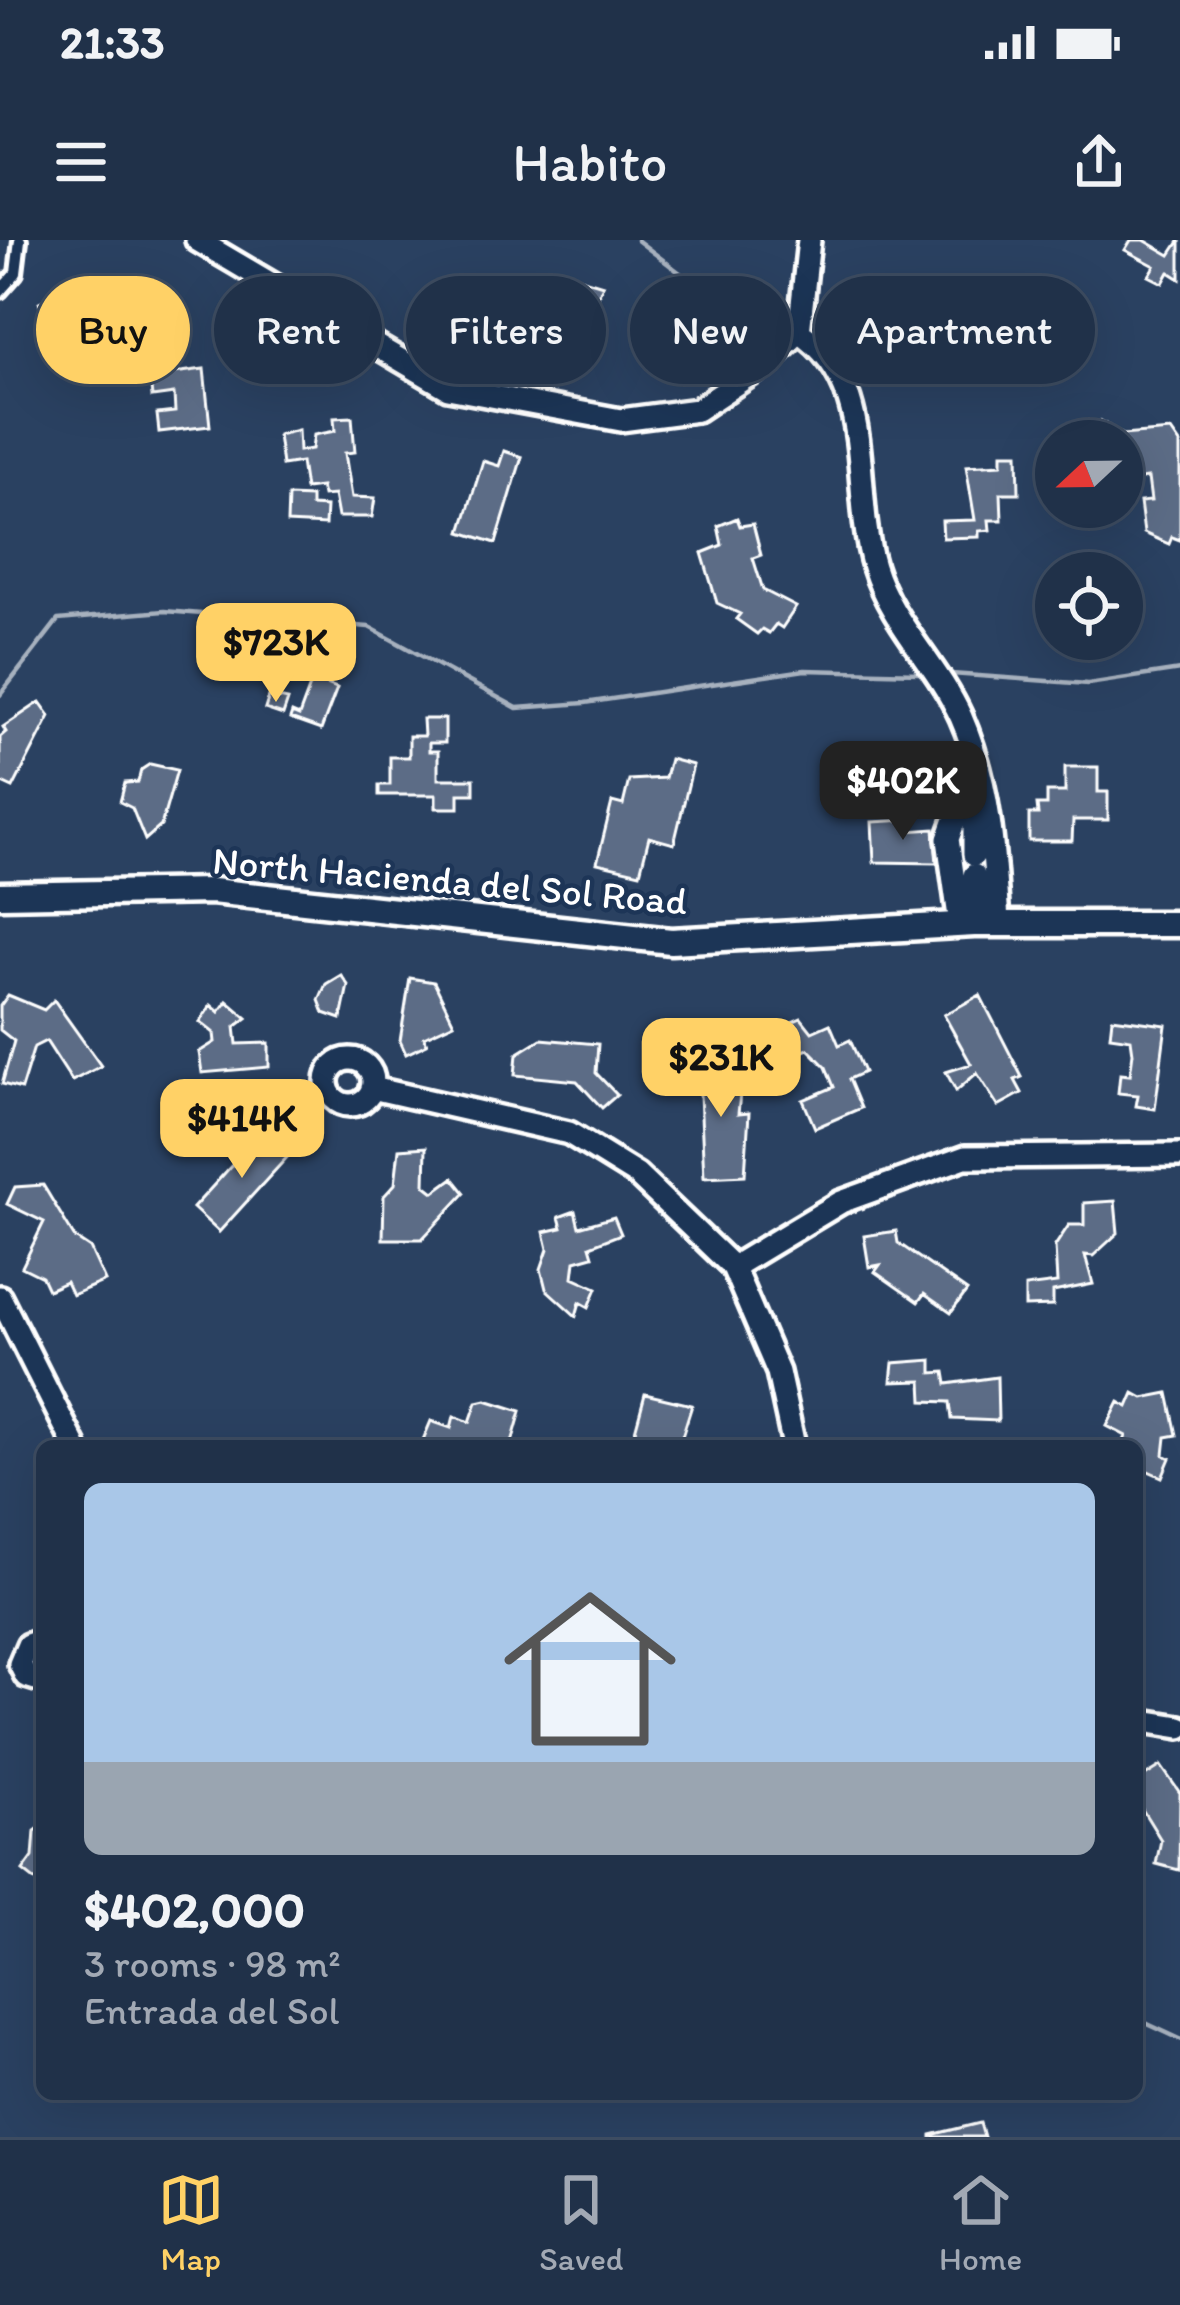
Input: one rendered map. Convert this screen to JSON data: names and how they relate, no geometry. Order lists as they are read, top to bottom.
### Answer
{
  "streets": {
    "street": ["North Hacienda del Sol Road"]
  },
  "north": "left",
  "page": {
    "status": "21:33",
    "header": "Habito",
    "chip": [
      "Buy",
      "Rent",
      "Filters",
      "New",
      "Apartment"
    ],
    "price": [
      "$723K",
      "$402K",
      "$231K",
      "$414K"
    ],
    "list": [
      {
        "name": "$402,000",
        "note": "3 rooms · 98 m² · Entrada del Sol"
      }
    ],
    "tabs": ["Map", "Saved", "Home"]
  }
}
